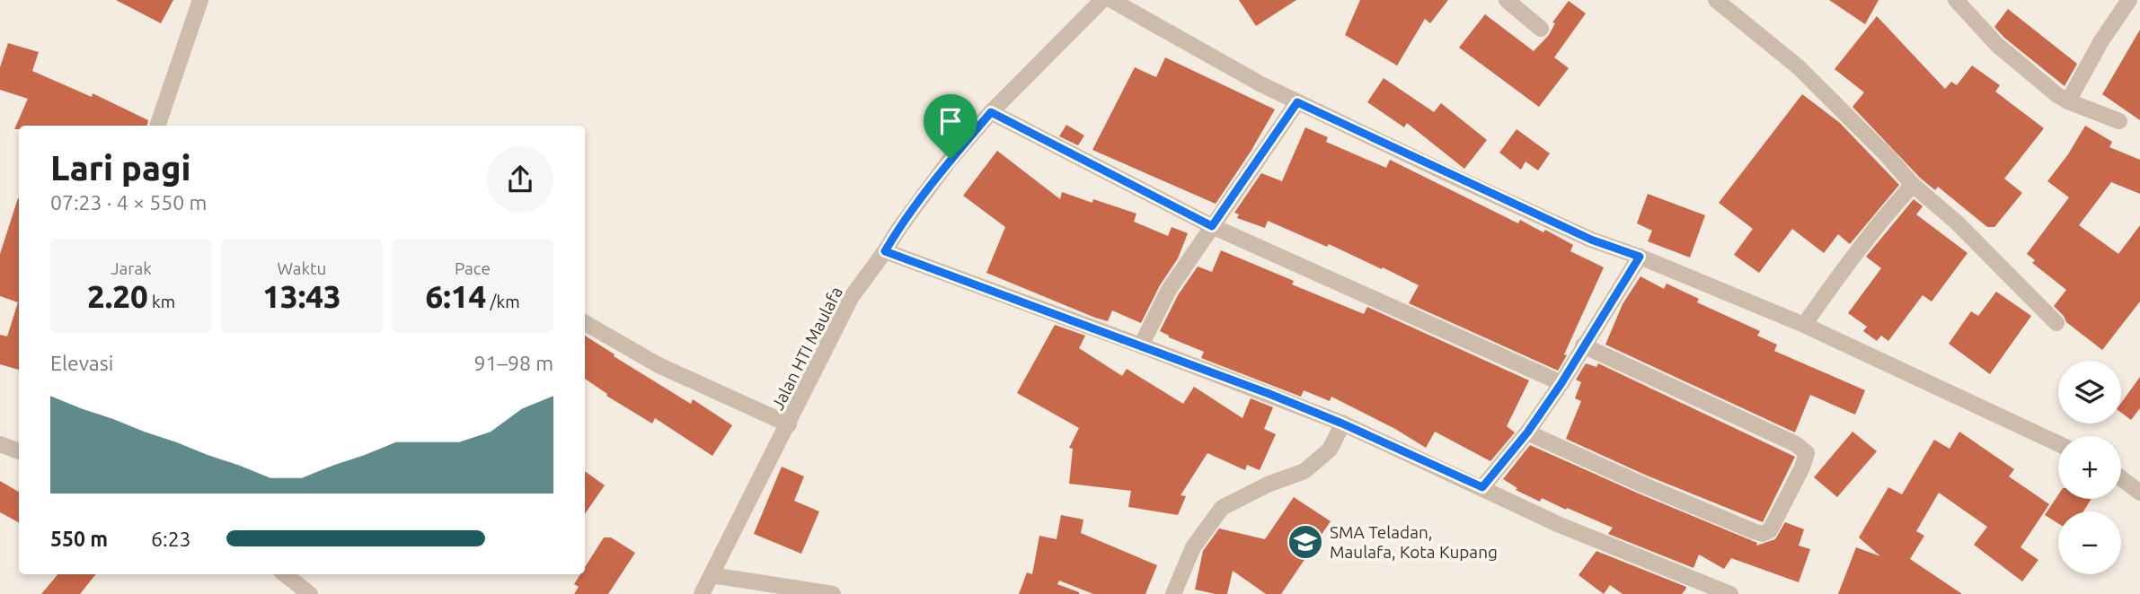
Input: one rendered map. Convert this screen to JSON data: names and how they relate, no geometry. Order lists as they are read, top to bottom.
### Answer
{
  "streets": {
    "street": ["Jalan HTI Maulafa"]
  },
  "places": {
    "school or university": ["SMA Teladan, Maulafa, Kota Kupang"]
  },
  "page": {
    "heading": ["Lari pagi", "07:23 · 4 × 550 m"],
    "stats": [
      ["Jarak", "2.20 km"],
      ["Waktu", "13:43"],
      ["Pace", "6:14 /km"]
    ],
    "chart": ["Elevasi", "91–98 m"],
    "map_buttons": ["+", "−"],
    "list": [
      {
        "name": "550 m",
        "note": "6:23"
      }
    ]
  }
}
